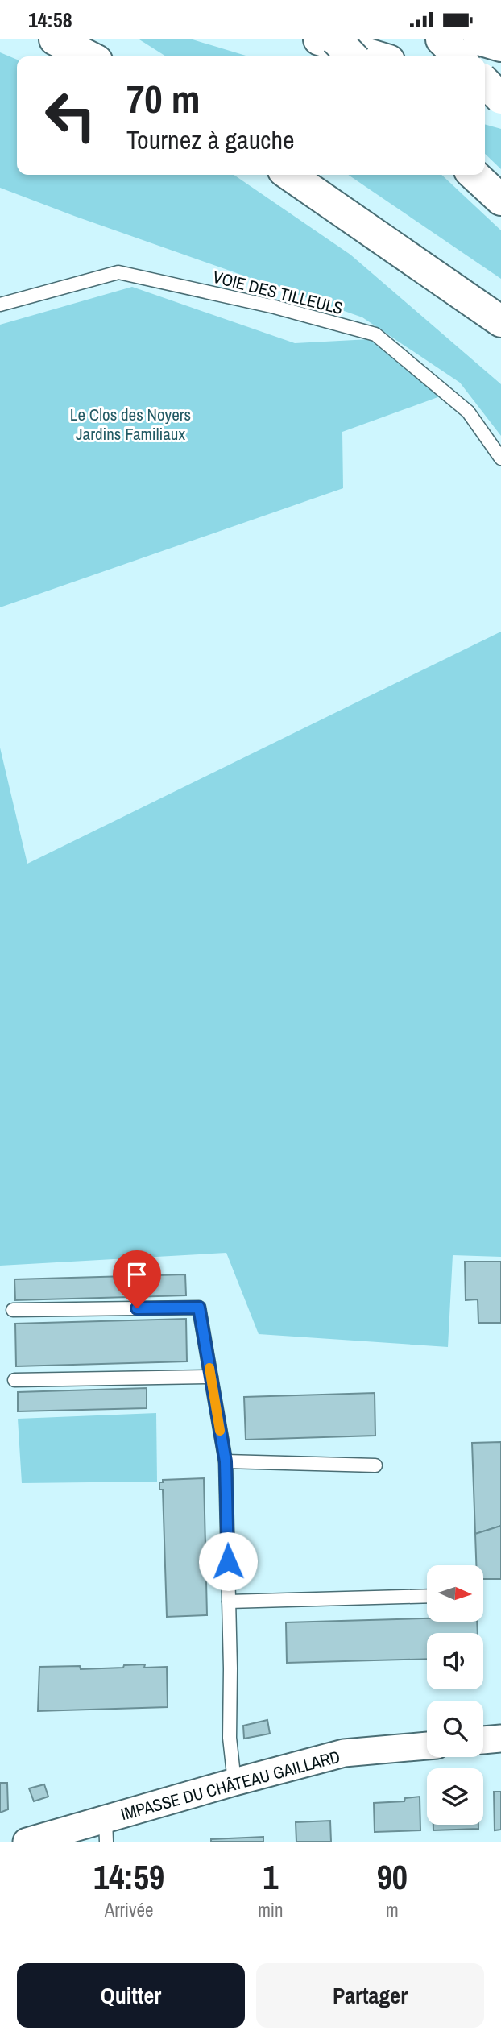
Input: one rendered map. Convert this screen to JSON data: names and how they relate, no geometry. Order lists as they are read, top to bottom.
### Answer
{
  "streets": {
    "street": ["IMPASSE DU CHÂTEAU GAILLARD"],
    "lane": ["VOIE DES TILLEULS"]
  },
  "parks": ["Le Clos des Noyers Jardins Familiaux"],
  "north": "right",
  "page": {
    "status": "14:58",
    "turn": ["70 m", "Tournez à gauche"],
    "eta": [
      "14:59",
      "Arrivée",
      "1",
      "min",
      "90",
      "m"
    ],
    "buttons": ["Quitter", "Partager"]
  }
}
